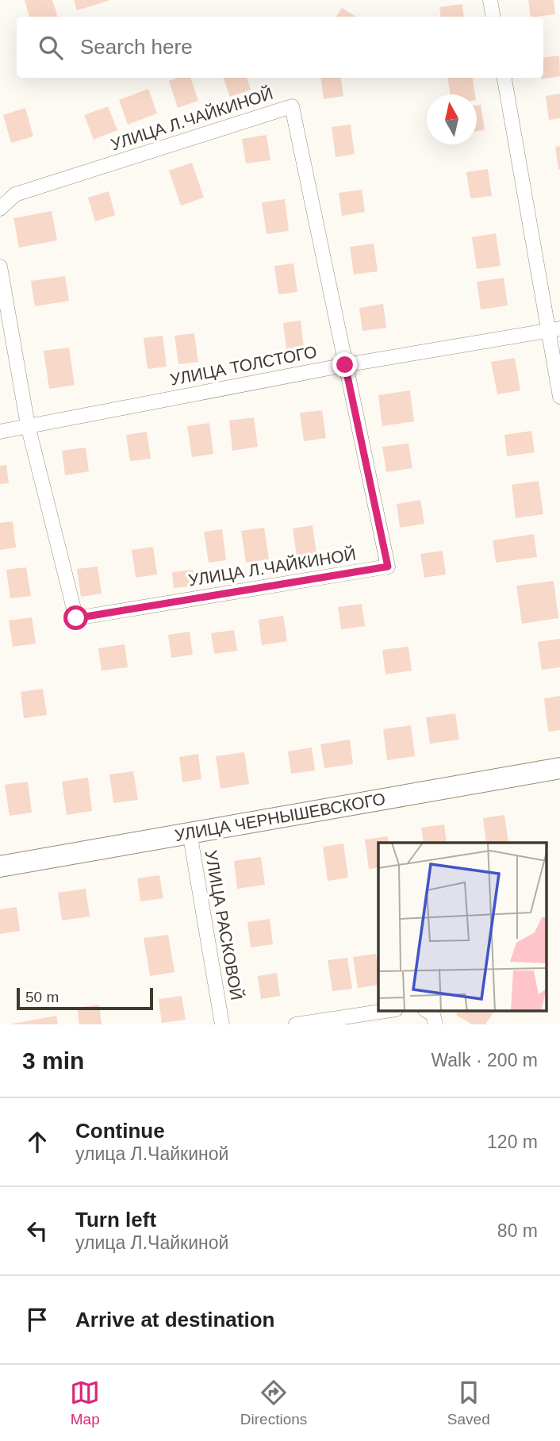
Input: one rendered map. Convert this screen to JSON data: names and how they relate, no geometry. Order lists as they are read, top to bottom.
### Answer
{
  "streets": {
    "street": [
      "УЛИЦА Л.ЧАЙКИНОЙ",
      "УЛИЦА ТОЛСТОГО",
      "УЛИЦА ЧЕРНЫШЕВСКОГО",
      "УЛИЦА РАСКОВОЙ"
    ]
  },
  "crossings": [
    ["УЛИЦА Л.ЧАЙКИНОЙ", "УЛИЦА ТОЛСТОГО"],
    ["УЛИЦА ЧЕРНЫШЕВСКОГО", "УЛИЦА РАСКОВОЙ"]
  ],
  "scale_bar": "50 m",
  "north": "top",
  "page": {
    "search": "Search here",
    "scale": "50 m",
    "heading": ["3 min", "Walk · 200 m"],
    "list": [
      ["Continue", "улица Л.Чайкиной", "120 m"],
      ["Turn left", "улица Л.Чайкиной", "80 m"],
      "Arrive at destination"
    ],
    "nav": ["Map", "Directions", "Saved"]
  }
}
